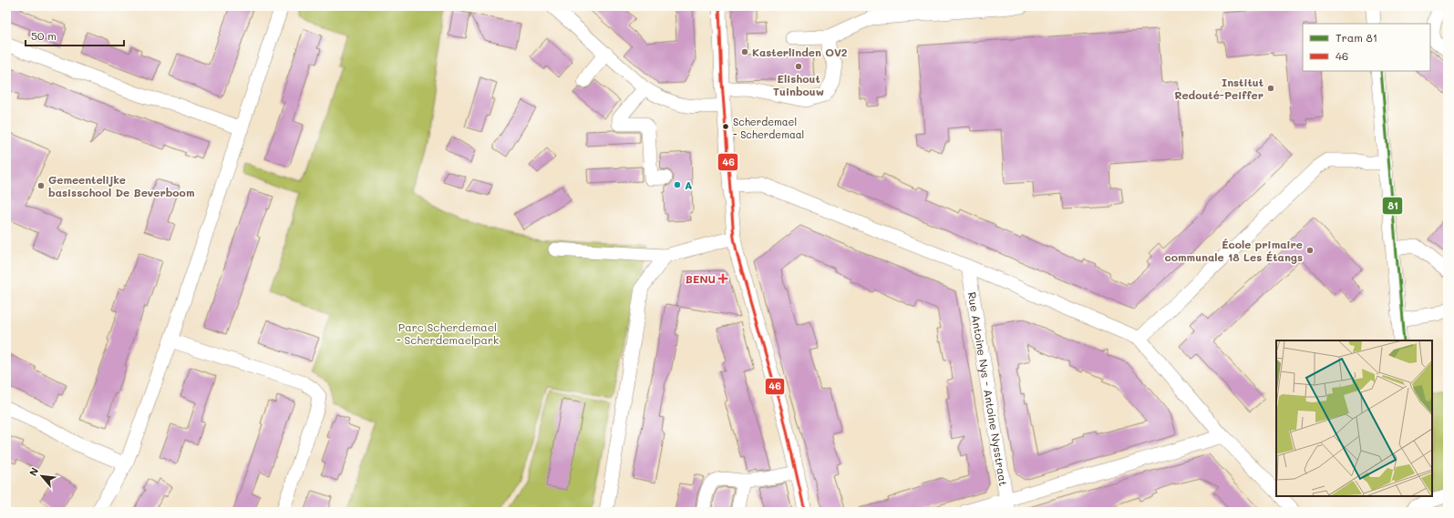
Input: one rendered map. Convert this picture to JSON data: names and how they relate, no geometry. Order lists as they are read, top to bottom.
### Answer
{
  "streets": {
    "street": ["Rue Antoine Nys - Antoine Nysstraat"]
  },
  "parks": ["Parc Scherdemael - Scherdemaelpark"],
  "places": {
    "other": [
      "Kasterlinden OV2",
      "Elishout Tuinbouw",
      "Institut Redouté-Peiffer",
      "Scherdemael - Scherdemaal",
      "A",
      "Gemeentelijke basisschool De Beverboom",
      "École primaire communale 18 Les Étangs"
    ],
    "health": ["BENU"]
  },
  "lines": ["transit line 46", "tram line 81"],
  "legend": ["Tram 81", "46"],
  "scale_bar": "50 m",
  "north": "top left"
}
